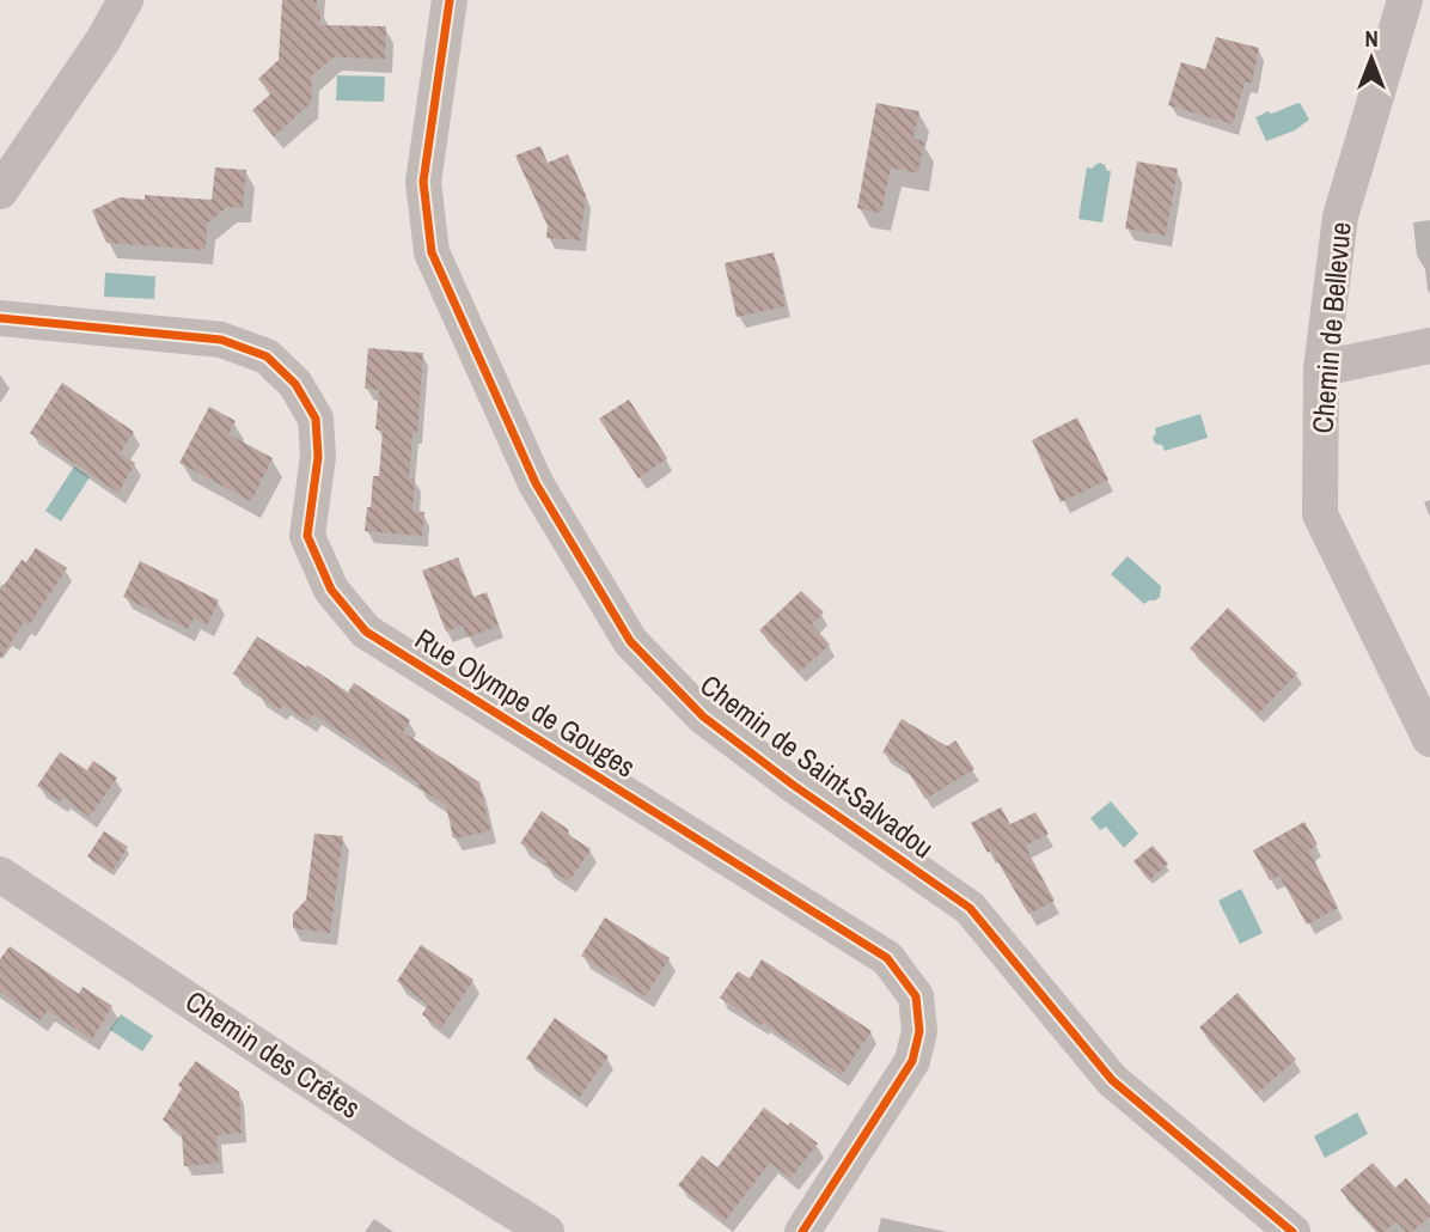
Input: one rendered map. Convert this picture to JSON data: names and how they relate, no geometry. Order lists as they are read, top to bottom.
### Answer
{
  "streets": {
    "street": [
      "Chemin de Bellevue",
      "Rue Olympe de Gouges",
      "Chemin de Saint-Salvadou",
      "Chemin des Crêtes"
    ]
  },
  "north": "top"
}
